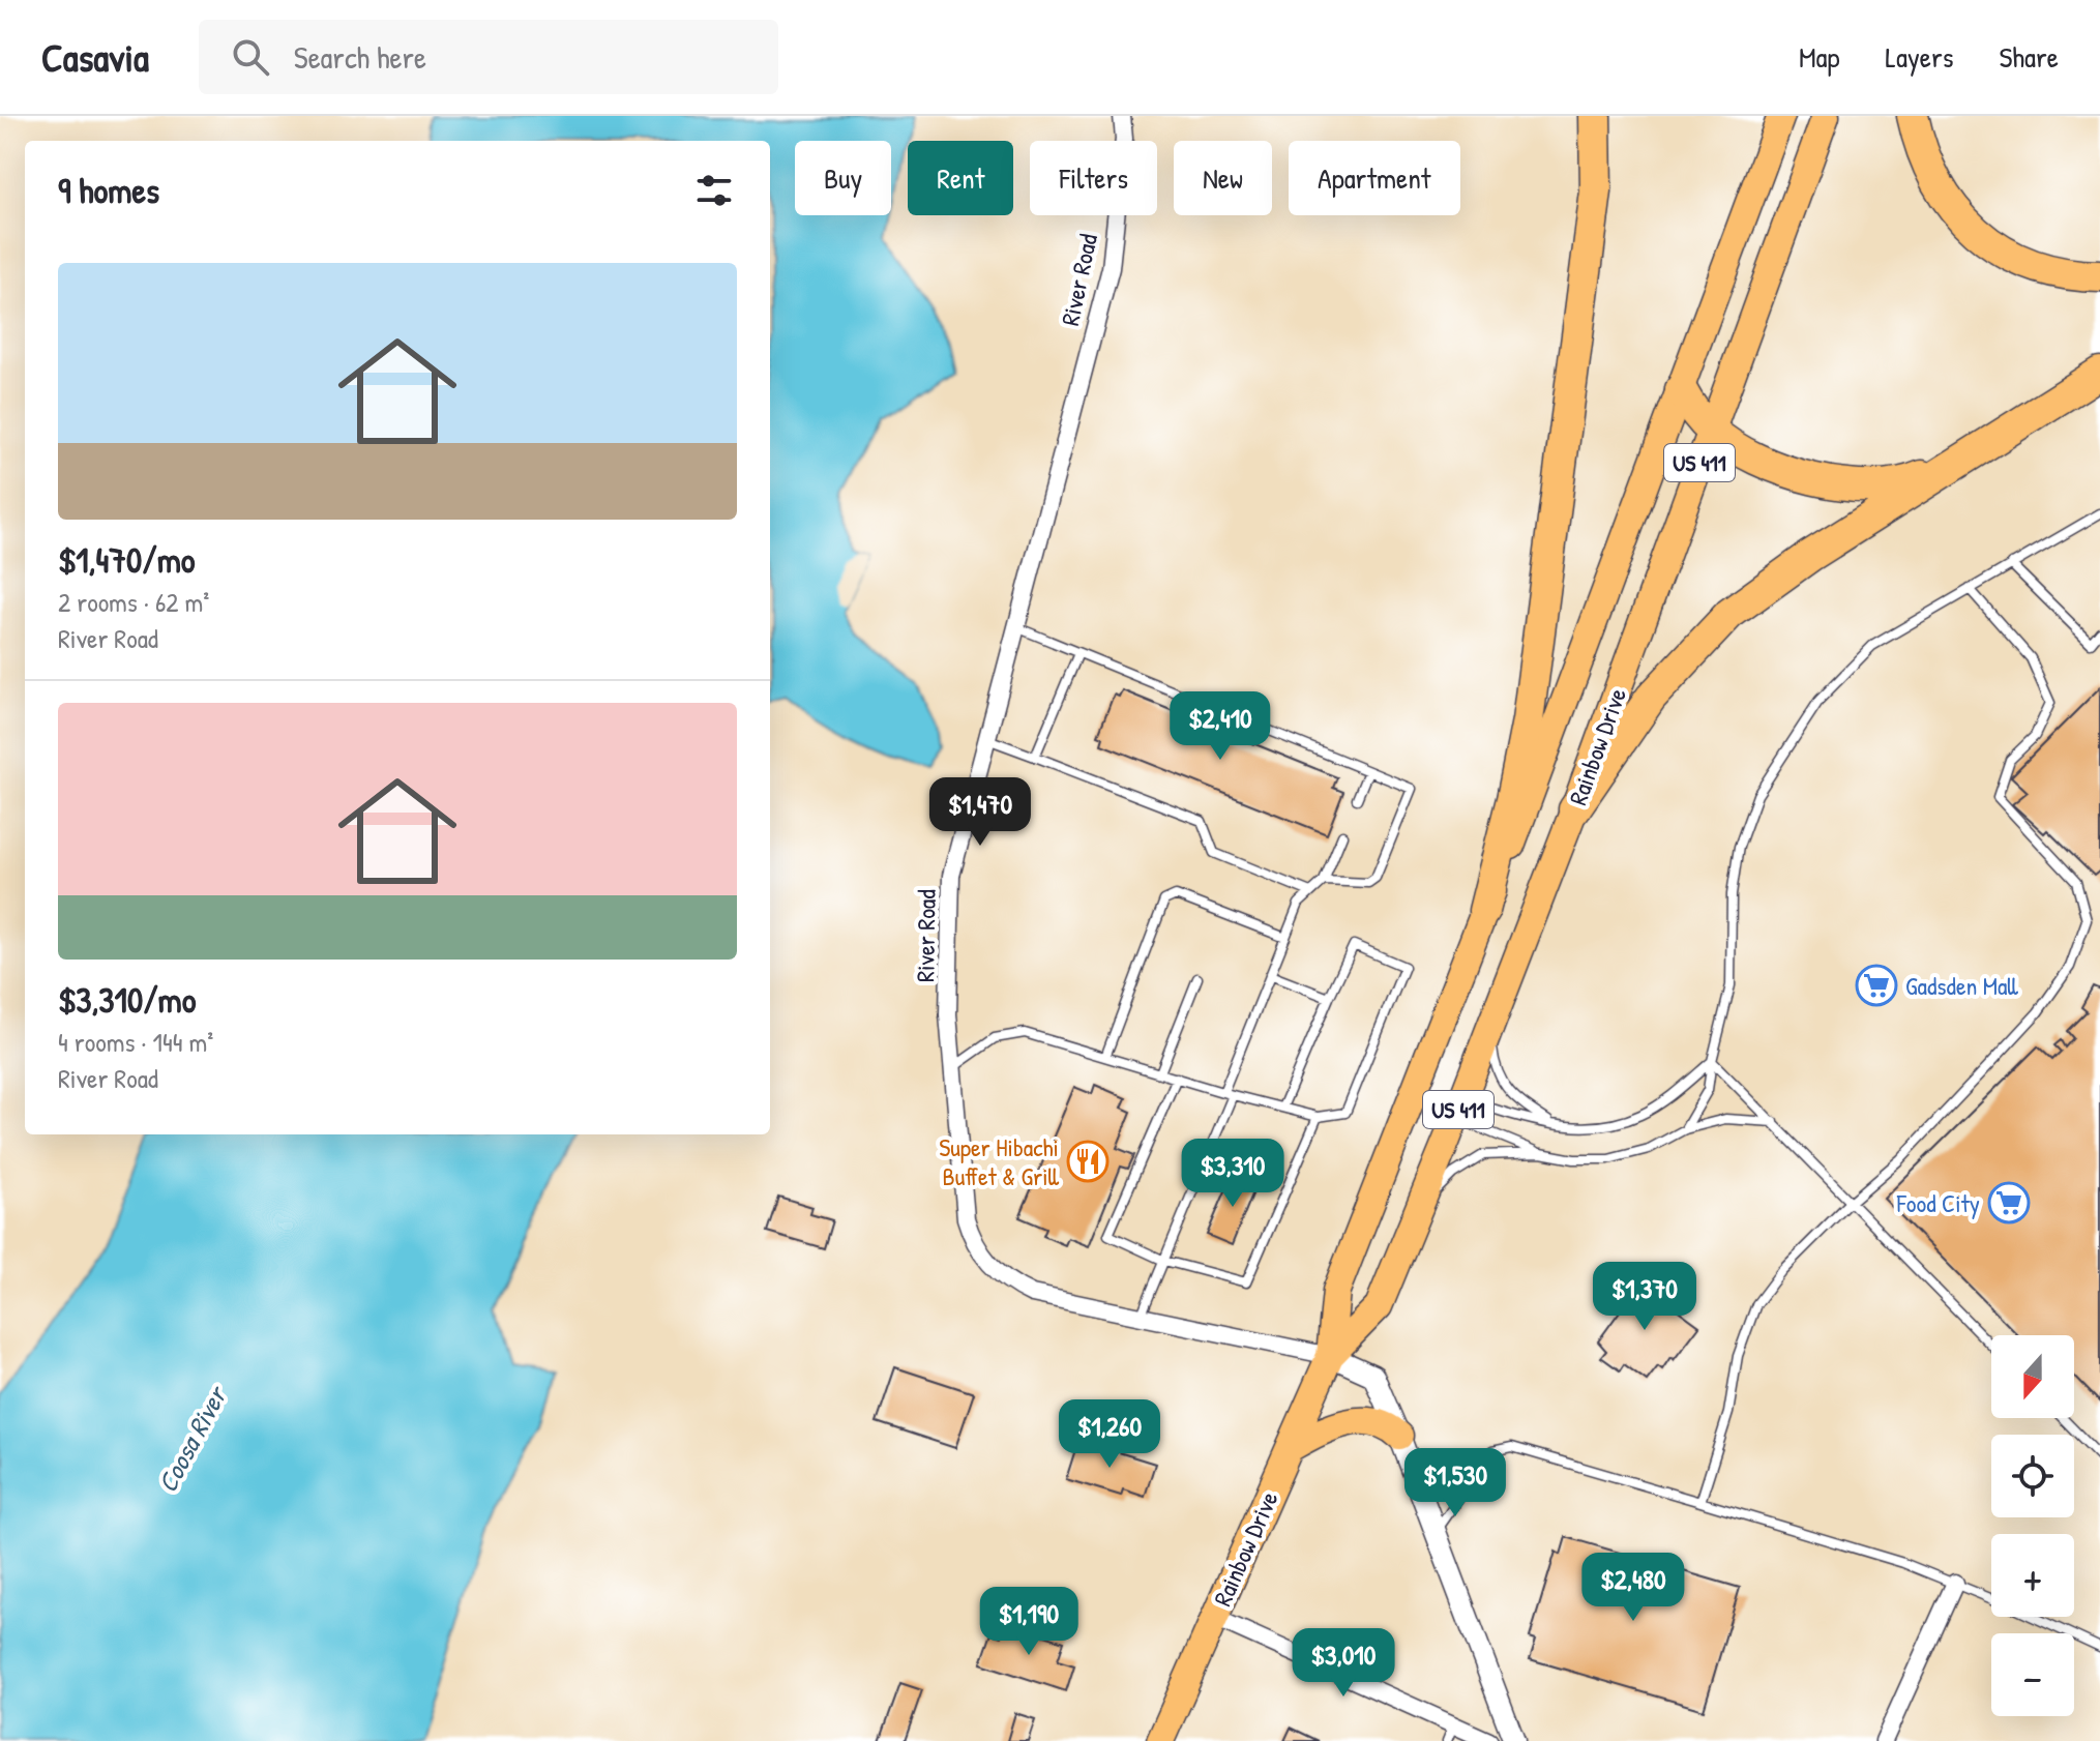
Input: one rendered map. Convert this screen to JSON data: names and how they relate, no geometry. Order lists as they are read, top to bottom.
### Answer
{
  "streets": {
    "main road": ["US 411", "Rainbow Drive"],
    "street": ["River Road"]
  },
  "crossings": [
    ["River Road", "Rainbow Drive"]
  ],
  "water": ["Coosa River"],
  "places": {
    "supermarket": ["Gadsden Mall", "Food City"],
    "restaurant": ["Super Hibachi Buffet & Grill"]
  },
  "north": "bottom",
  "page": {
    "header": "Casavia",
    "search": "Search here",
    "nav": ["Map", "Layers", "Share"],
    "chip": [
      "Buy",
      "Rent",
      "Filters",
      "New",
      "Apartment"
    ],
    "heading": "9 homes",
    "list": [
      {
        "name": "$1,470/mo",
        "note": "2 rooms · 62 m² · River Road"
      },
      {
        "name": "$3,310/mo",
        "note": "4 rooms · 144 m² · River Road"
      }
    ],
    "price": [
      "$2,410",
      "$1,470",
      "$3,310",
      "$1,370",
      "$1,260",
      "$1,530",
      "$2,480",
      "$1,190",
      "$3,010"
    ],
    "map_buttons": ["+", "−"]
  }
}
